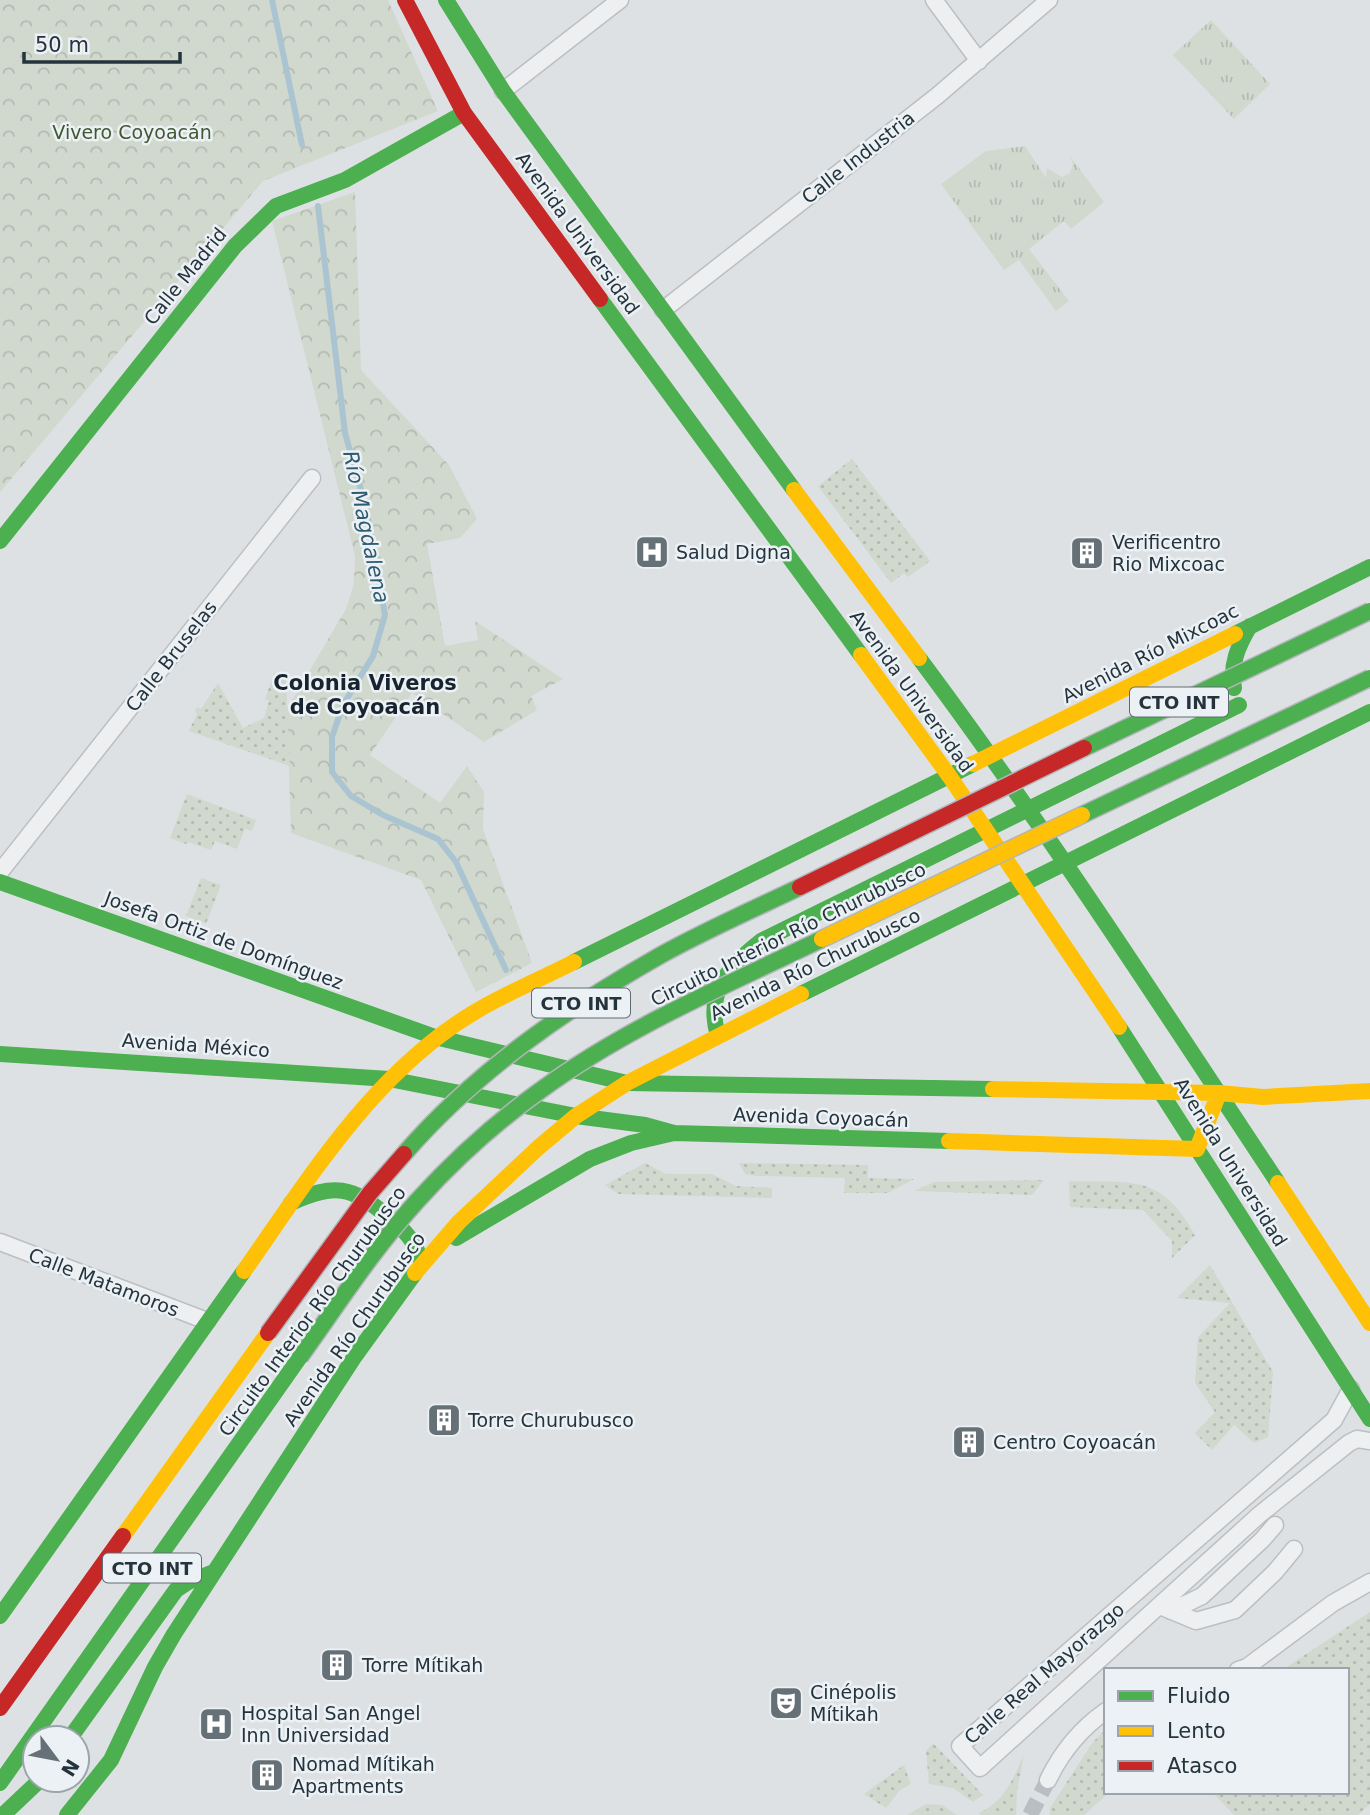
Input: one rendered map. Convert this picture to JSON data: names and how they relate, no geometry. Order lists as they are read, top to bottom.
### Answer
{
  "streets": {
    "main road": [
      "Avenida Universidad",
      "Calle Madrid",
      "Avenida Río Mixcoac",
      "CTO INT",
      "Circuito Interior Río Churubusco",
      "Josefa Ortiz de Domínguez",
      "Avenida Río Churubusco",
      "Avenida México",
      "Avenida Coyoacán"
    ],
    "street": [
      "Calle Industria",
      "Calle Bruselas",
      "Calle Matamoros",
      "Calle Real Mayorazgo"
    ]
  },
  "crossings": [
    ["Calle Industria", "Avenida Universidad"],
    ["Avenida Universidad", "Calle Madrid"],
    ["Avenida Universidad", "Avenida Río Mixcoac"],
    ["Avenida Universidad", "CTO INT"],
    ["Avenida Universidad", "Avenida Río Churubusco"],
    ["Avenida Universidad", "Avenida Coyoacán"],
    ["Avenida Universidad", "Calle Real Mayorazgo"],
    ["Avenida Río Mixcoac", "CTO INT"],
    ["CTO INT", "Josefa Ortiz de Domínguez"],
    ["CTO INT", "Avenida Río Churubusco"],
    ["CTO INT", "Avenida México"],
    ["CTO INT", "Avenida Coyoacán"],
    ["CTO INT", "Calle Matamoros"],
    ["Josefa Ortiz de Domínguez", "Avenida Coyoacán"],
    ["Avenida Río Churubusco", "Avenida Coyoacán"],
    ["Avenida México", "Avenida Coyoacán"]
  ],
  "districts": ["Colonia Viveros de Coyoacán"],
  "water": ["Río Magdalena"],
  "parks": ["Vivero Coyoacán"],
  "places": {
    "hospital": ["Salud Digna", "Hospital San Angel Inn Universidad"],
    "building": [
      "Verificentro Rio Mixcoac",
      "Torre Churubusco",
      "Centro Coyoacán",
      "Torre Mítikah",
      "Nomad Mítikah Apartments"
    ],
    "theatre": ["Cinépolis Mítikah"]
  },
  "legend": ["Fluido", "Lento", "Atasco"],
  "scale_bar": "50 m",
  "north": "bottom right"
}
